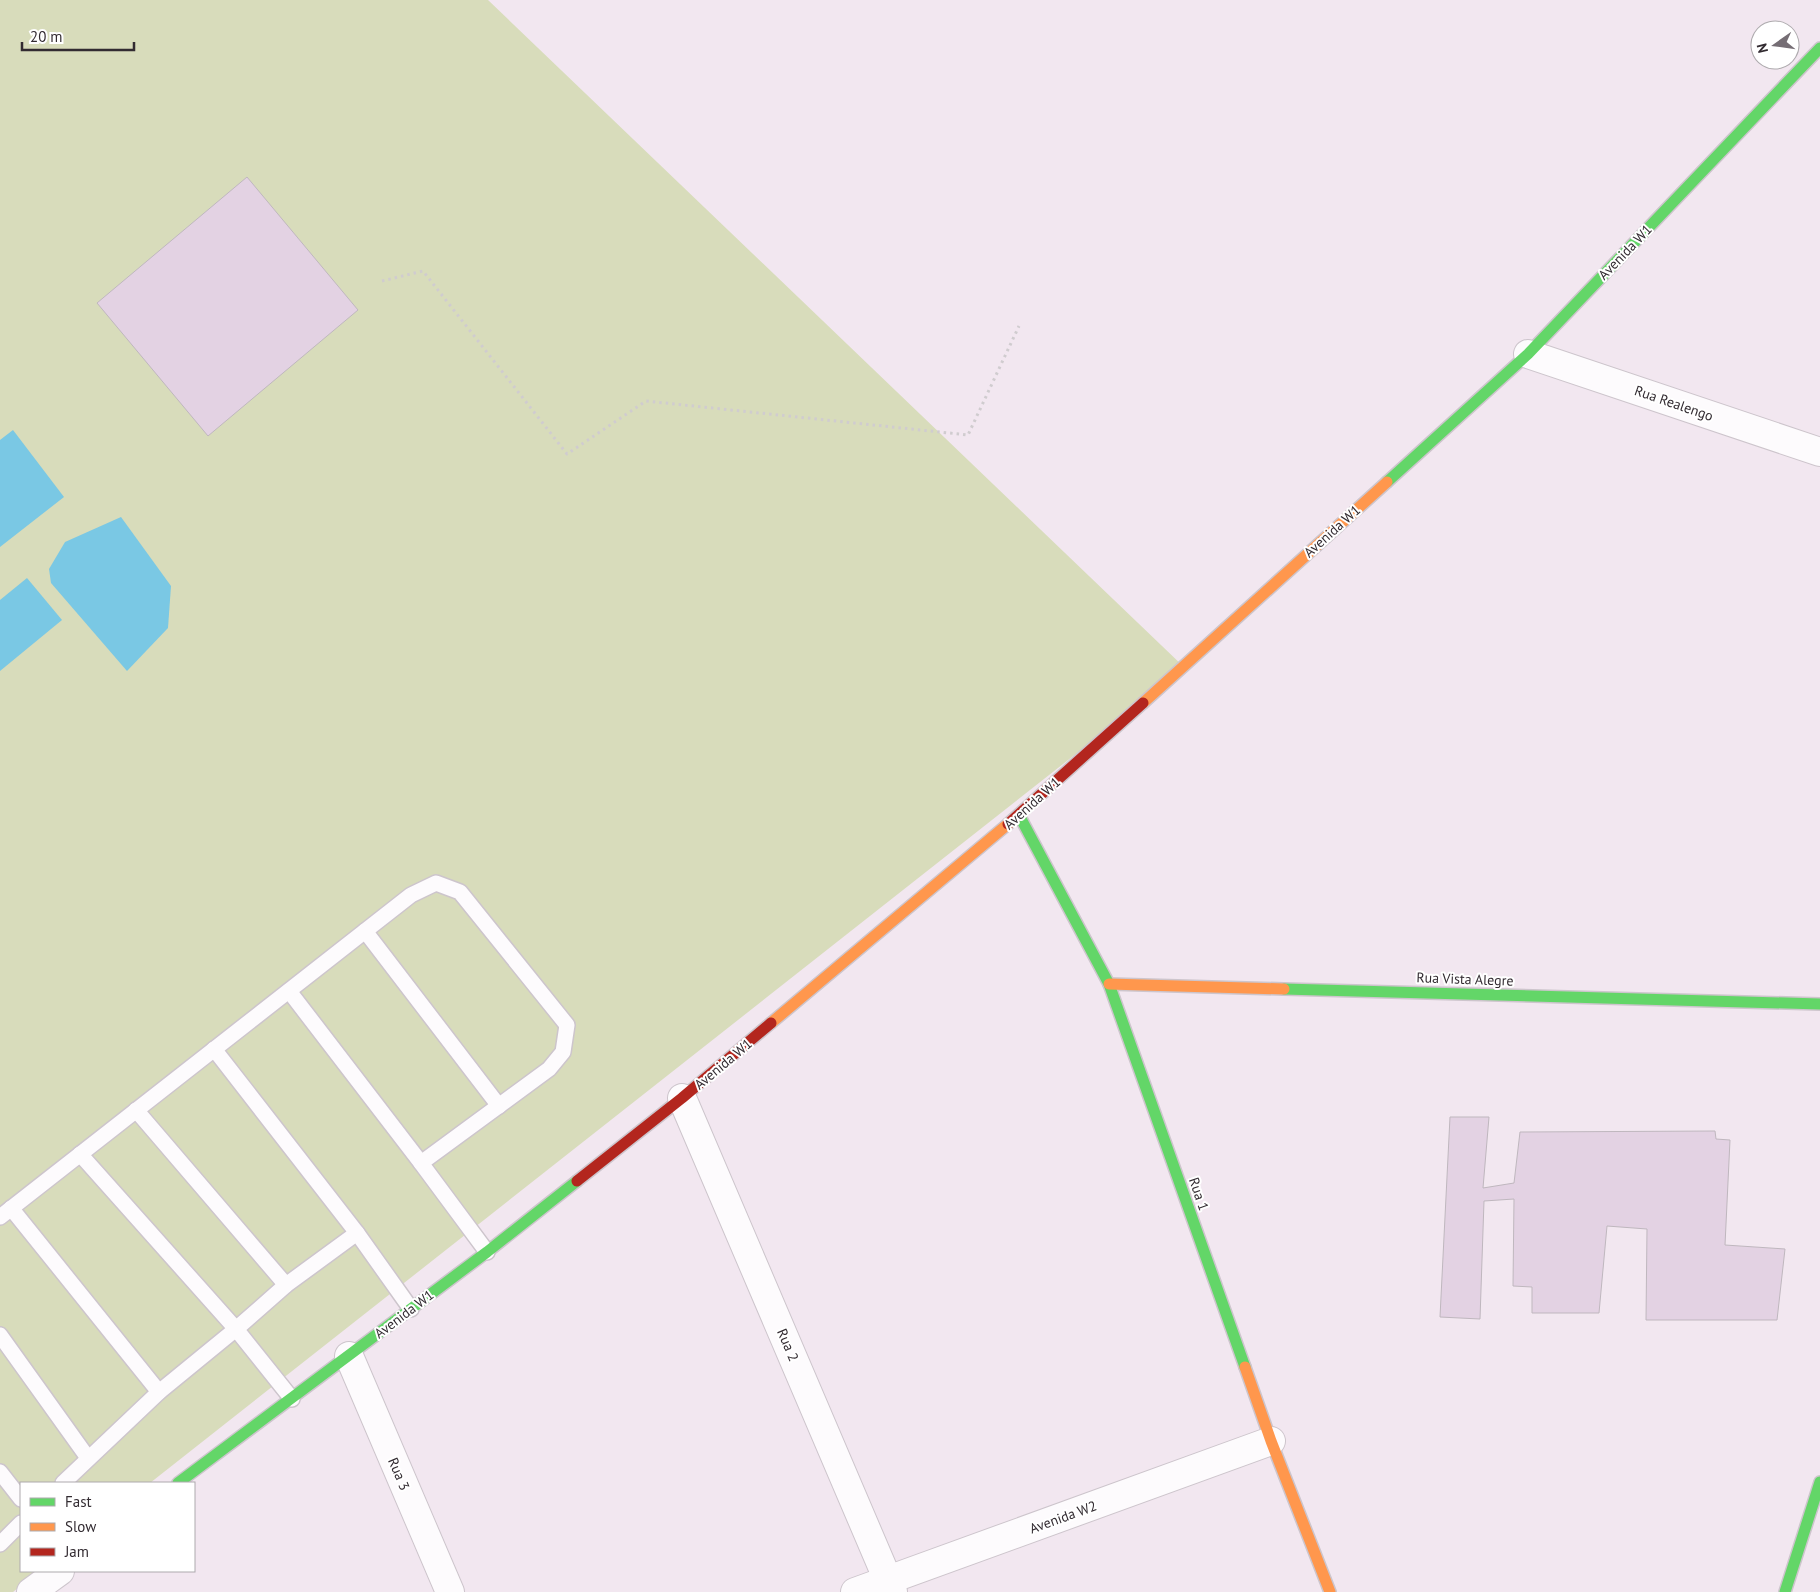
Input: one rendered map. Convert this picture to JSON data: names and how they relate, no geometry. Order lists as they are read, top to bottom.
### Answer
{
  "streets": {
    "street": [
      "Avenida W1",
      "Rua Realengo",
      "Rua Vista Alegre",
      "Rua 1",
      "Rua 2",
      "Rua 3",
      "Avenida W2"
    ]
  },
  "crossings": [
    ["Avenida W1", "Rua Realengo"],
    ["Avenida W1", "Rua 1"],
    ["Avenida W1", "Rua 2"],
    ["Avenida W1", "Rua 3"],
    ["Rua Vista Alegre", "Rua 1"],
    ["Rua 1", "Avenida W2"],
    ["Rua 2", "Avenida W2"]
  ],
  "legend": ["Fast", "Slow", "Jam"],
  "scale_bar": "20 m",
  "north": "left"
}
